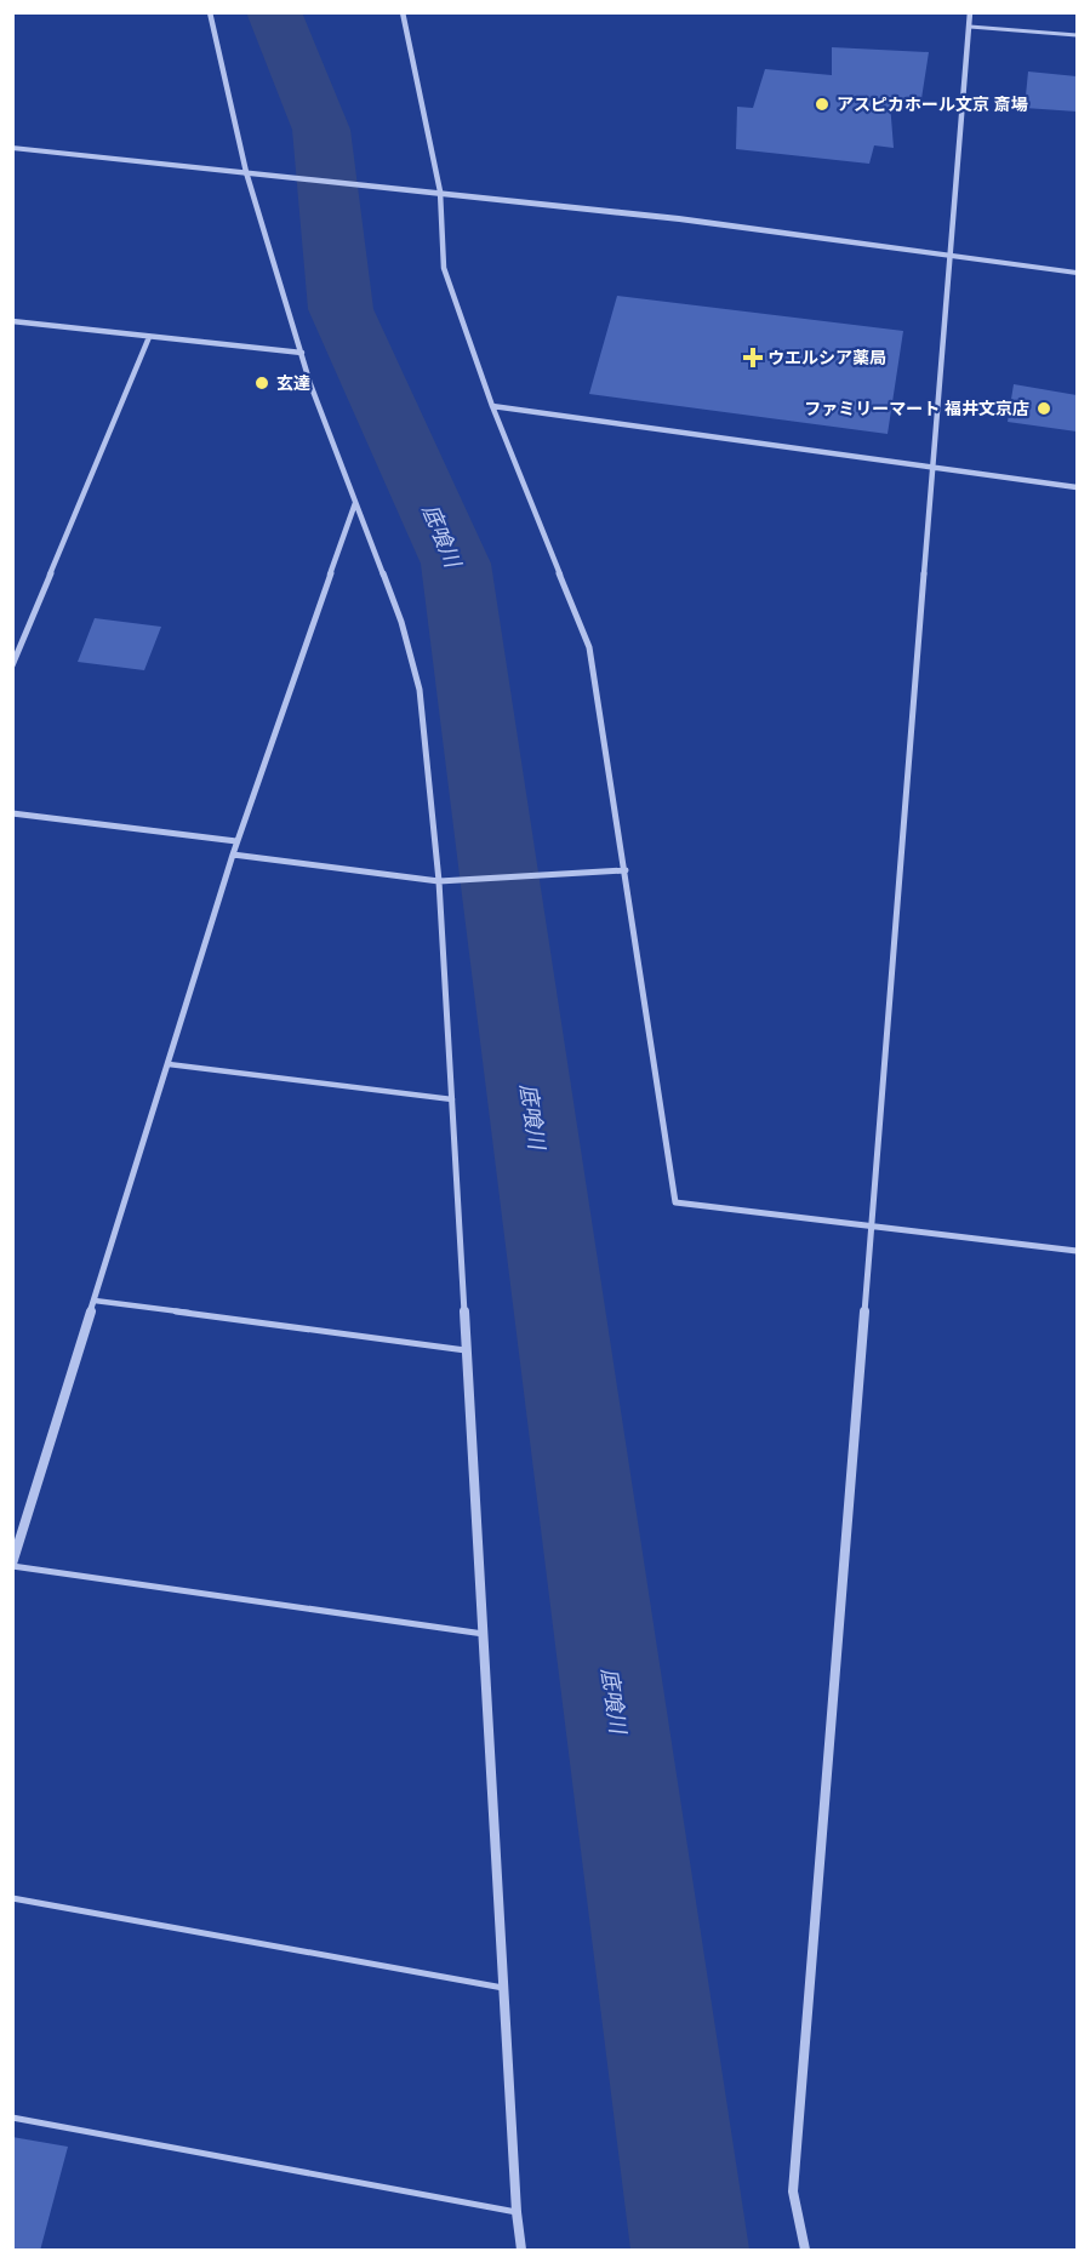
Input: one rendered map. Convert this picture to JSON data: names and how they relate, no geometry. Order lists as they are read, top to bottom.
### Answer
{
  "water": ["底喰川"],
  "places": {
    "other": ["アスピカホール文京 斎場", "玄達", "ファミリーマート 福井文京店"],
    "health": ["ウエルシア薬局"]
  }
}
